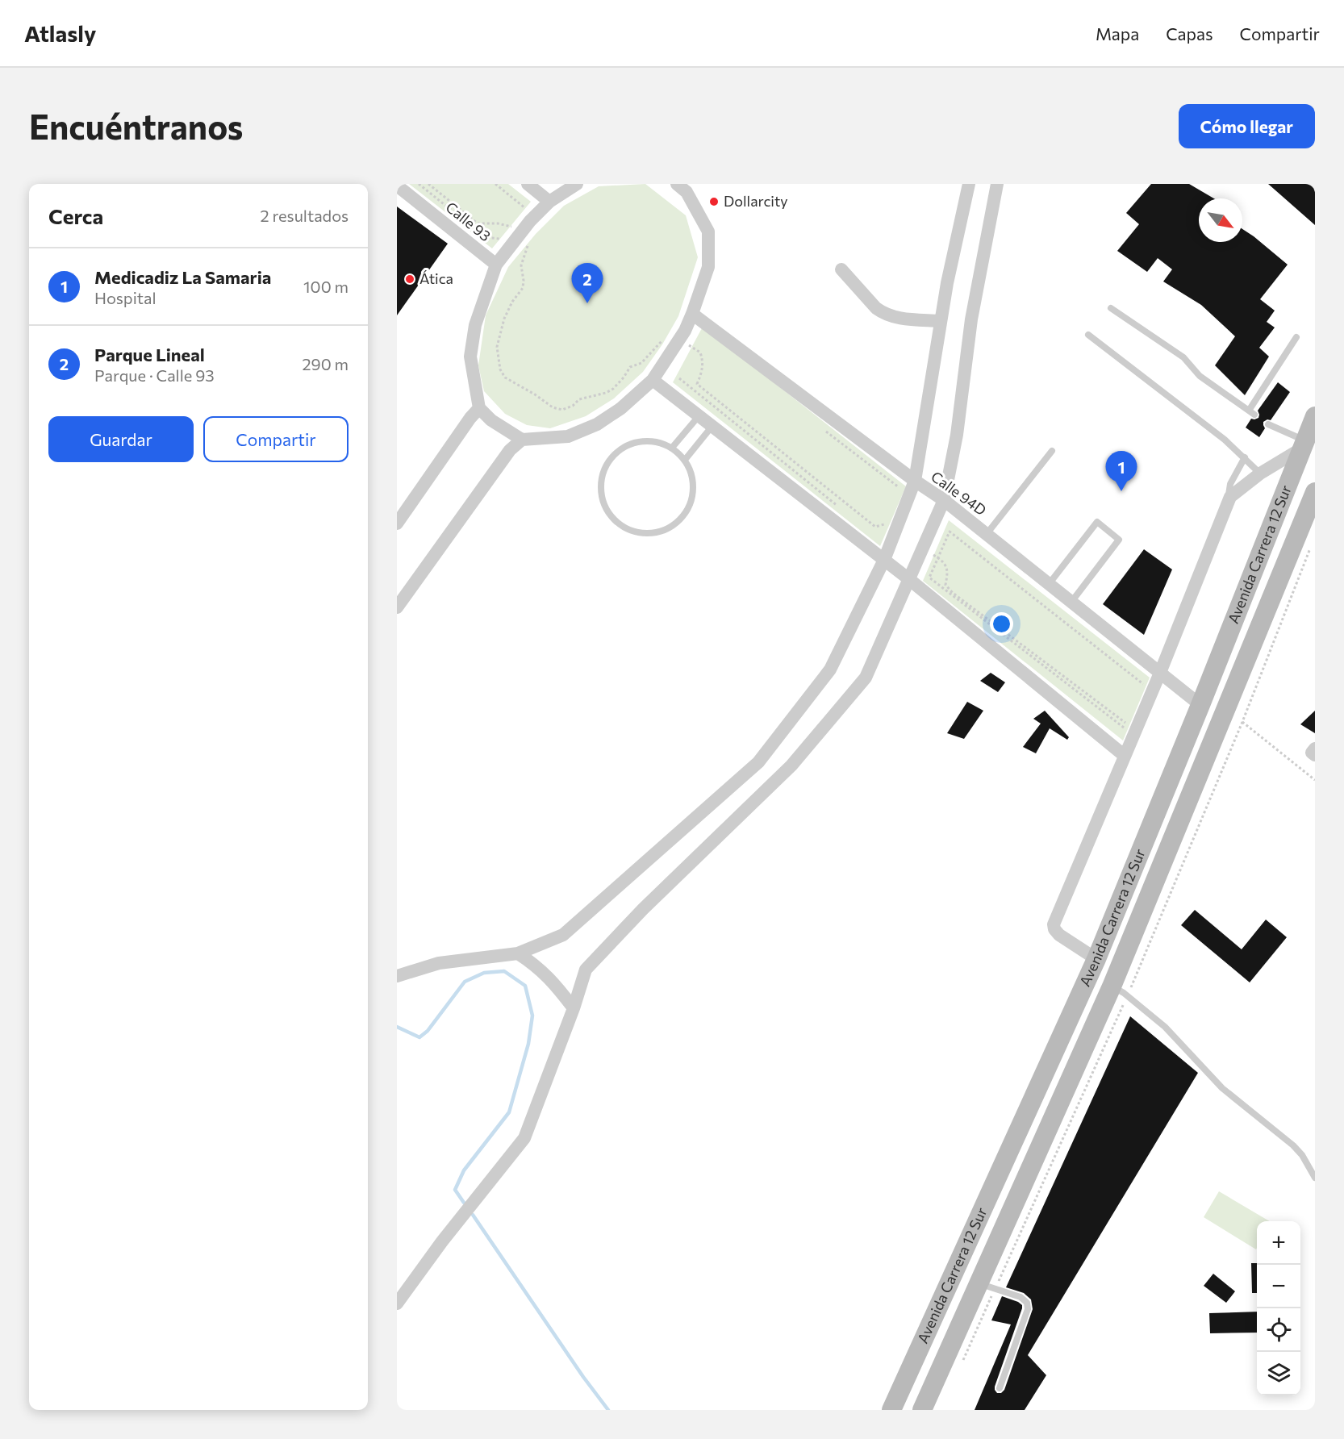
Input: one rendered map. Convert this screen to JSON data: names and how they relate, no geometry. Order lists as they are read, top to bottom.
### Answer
{
  "streets": {
    "street": ["Calle 93", "Calle 94D", "Avenida Carrera 12 Sur"]
  },
  "crossings": [
    ["Calle 94D", "Avenida Carrera 12 Sur"]
  ],
  "places": ["Dollarcity", "Ática"],
  "north": "bottom right",
  "page": {
    "header": "Atlasly",
    "nav": ["Mapa", "Capas", "Compartir"],
    "buttons": [
      "Cómo llegar",
      ["Guardar", "Compartir"]
    ],
    "title": "Encuéntranos",
    "heading": ["Cerca", "2 resultados"],
    "list": [
      {
        "mark": "1",
        "name": "Medicadiz La Samaria",
        "note": "Hospital",
        "value": "100 m"
      },
      {
        "mark": "2",
        "name": "Parque Lineal",
        "note": "Parque · Calle 93",
        "value": "290 m"
      }
    ],
    "pins": ["2", "1"],
    "map_buttons": ["+", "−"]
  }
}
